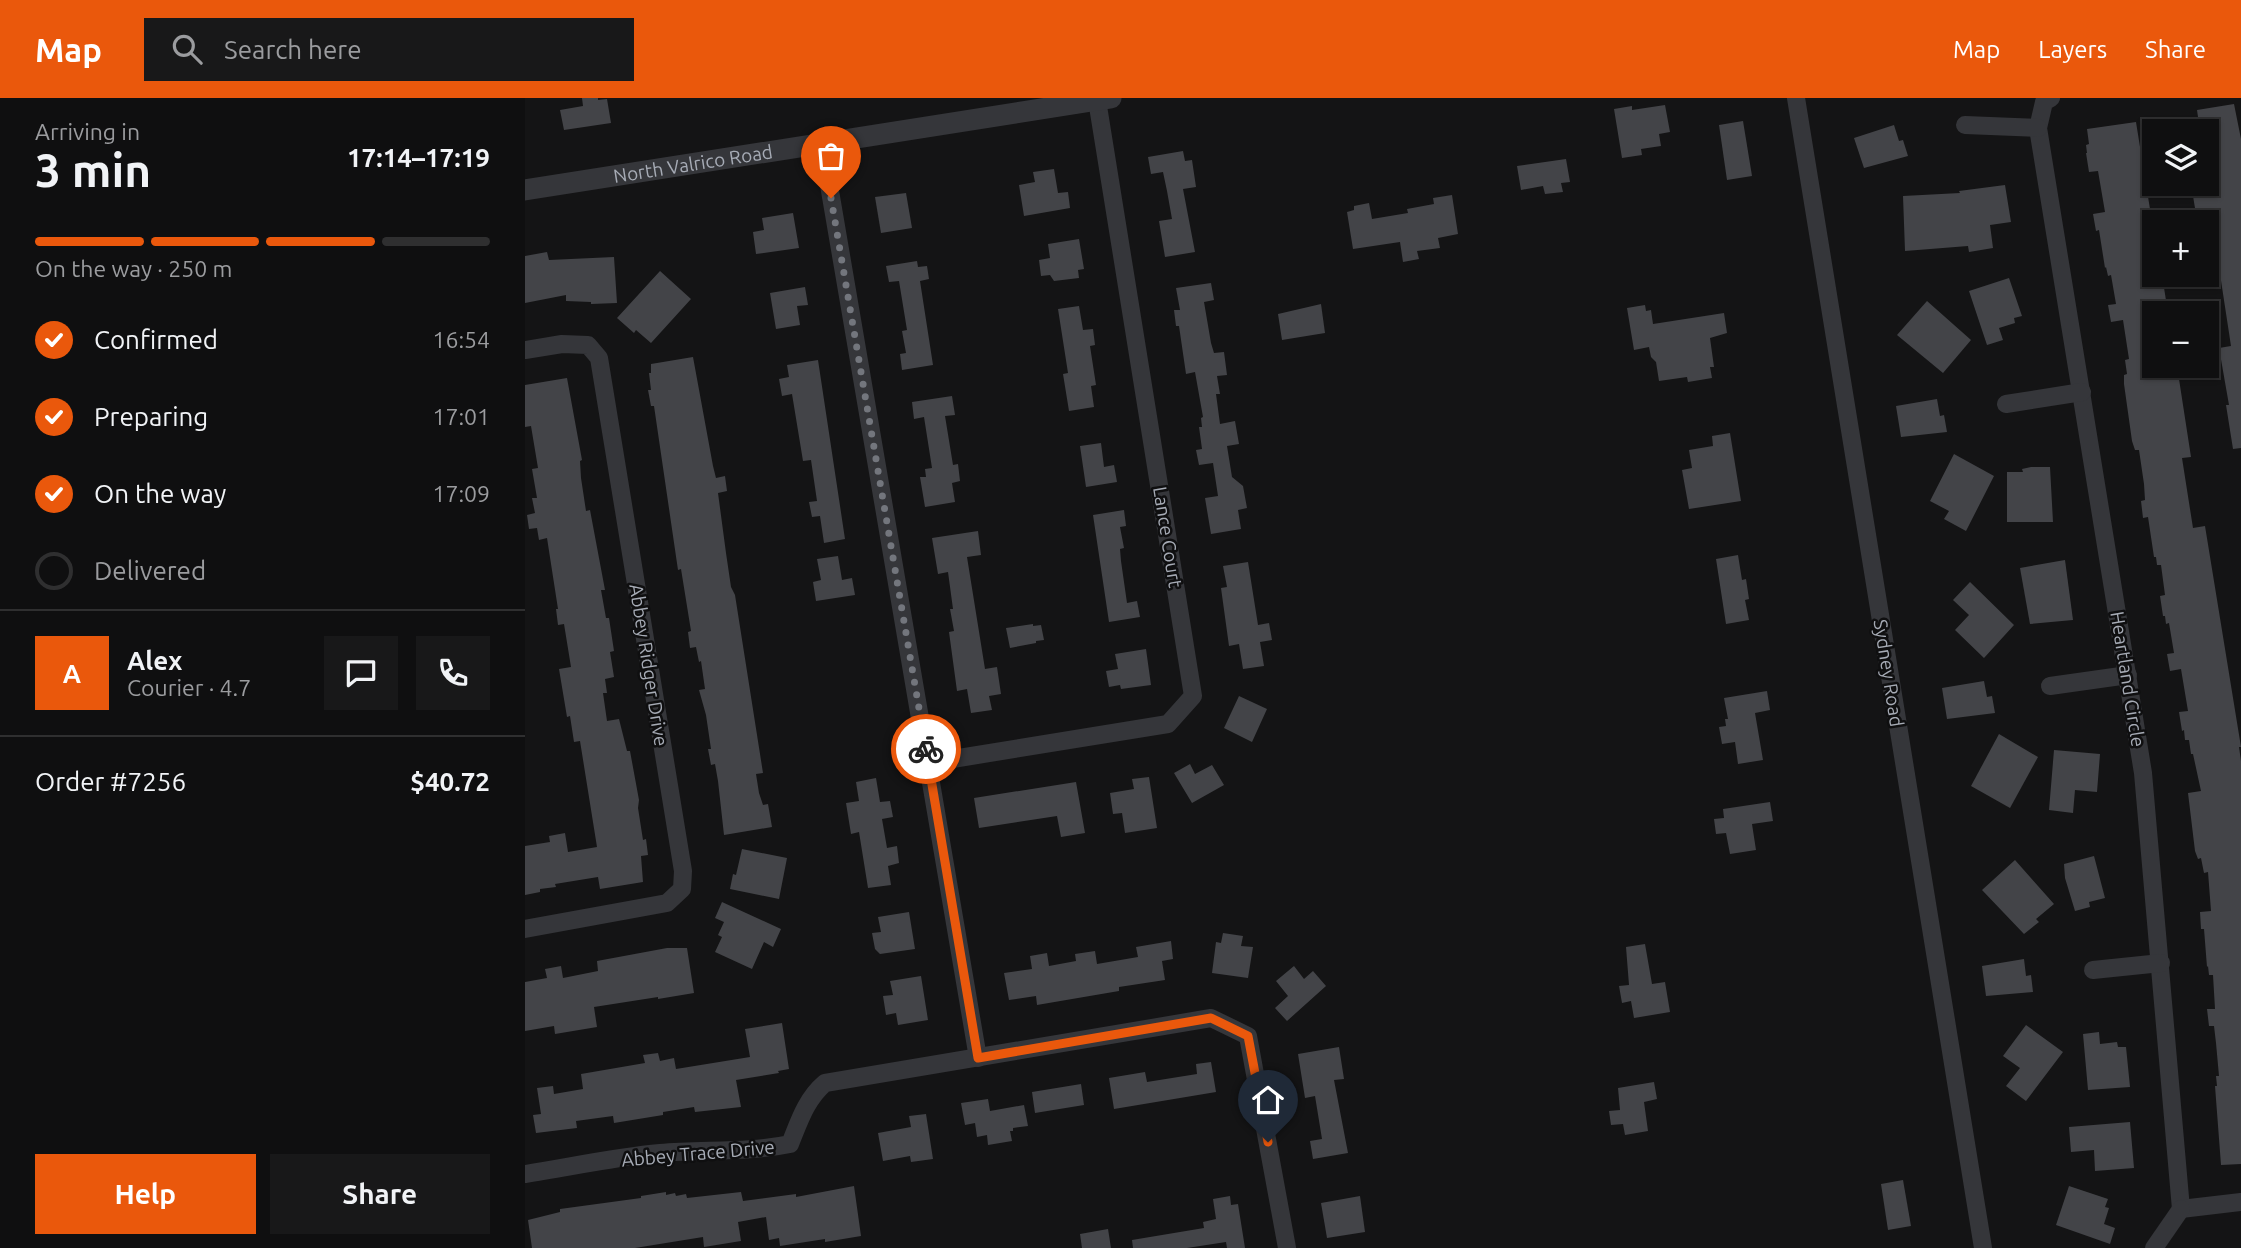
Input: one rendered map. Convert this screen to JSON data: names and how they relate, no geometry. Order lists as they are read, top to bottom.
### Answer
{
  "streets": {
    "street": [
      "North Valrico Road",
      "Lance Court",
      "Abbey Ridger Drive",
      "Sydney Road",
      "Heartland Circle",
      "Abbey Trace Drive"
    ]
  },
  "crossings": [
    ["North Valrico Road", "Lance Court"]
  ],
  "page": {
    "header": "Map",
    "search": "Search here",
    "nav": ["Map", "Layers", "Share"],
    "heading": ["3 min", "Arriving in", "17:14–17:19"],
    "panel": [
      "Alex",
      "Courier · 4.7",
      "Order #7256",
      "$40.72"
    ],
    "map_buttons": ["+", "−"],
    "bar": "On the way · 250 m",
    "list": [
      ["Confirmed", "16:54"],
      ["Preparing", "17:01"],
      ["On the way", "17:09"],
      "Delivered"
    ],
    "round": "A",
    "buttons": ["Help", "Share"]
  }
}
